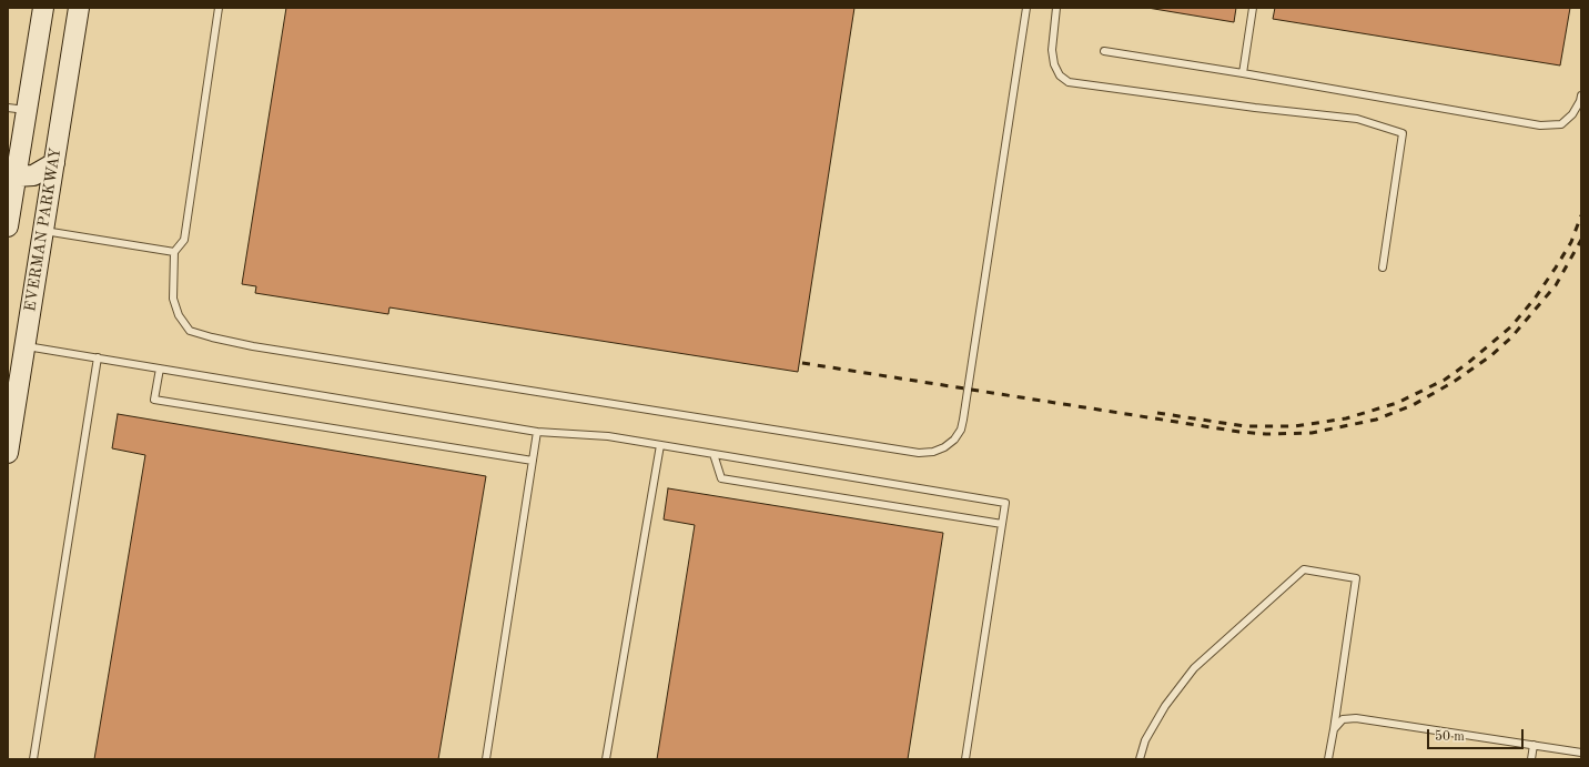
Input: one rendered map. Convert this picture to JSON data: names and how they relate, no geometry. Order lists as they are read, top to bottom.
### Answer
{
  "streets": {
    "main road": ["EVERMAN PARKWAY"]
  },
  "scale_bar": "50 m"
}
